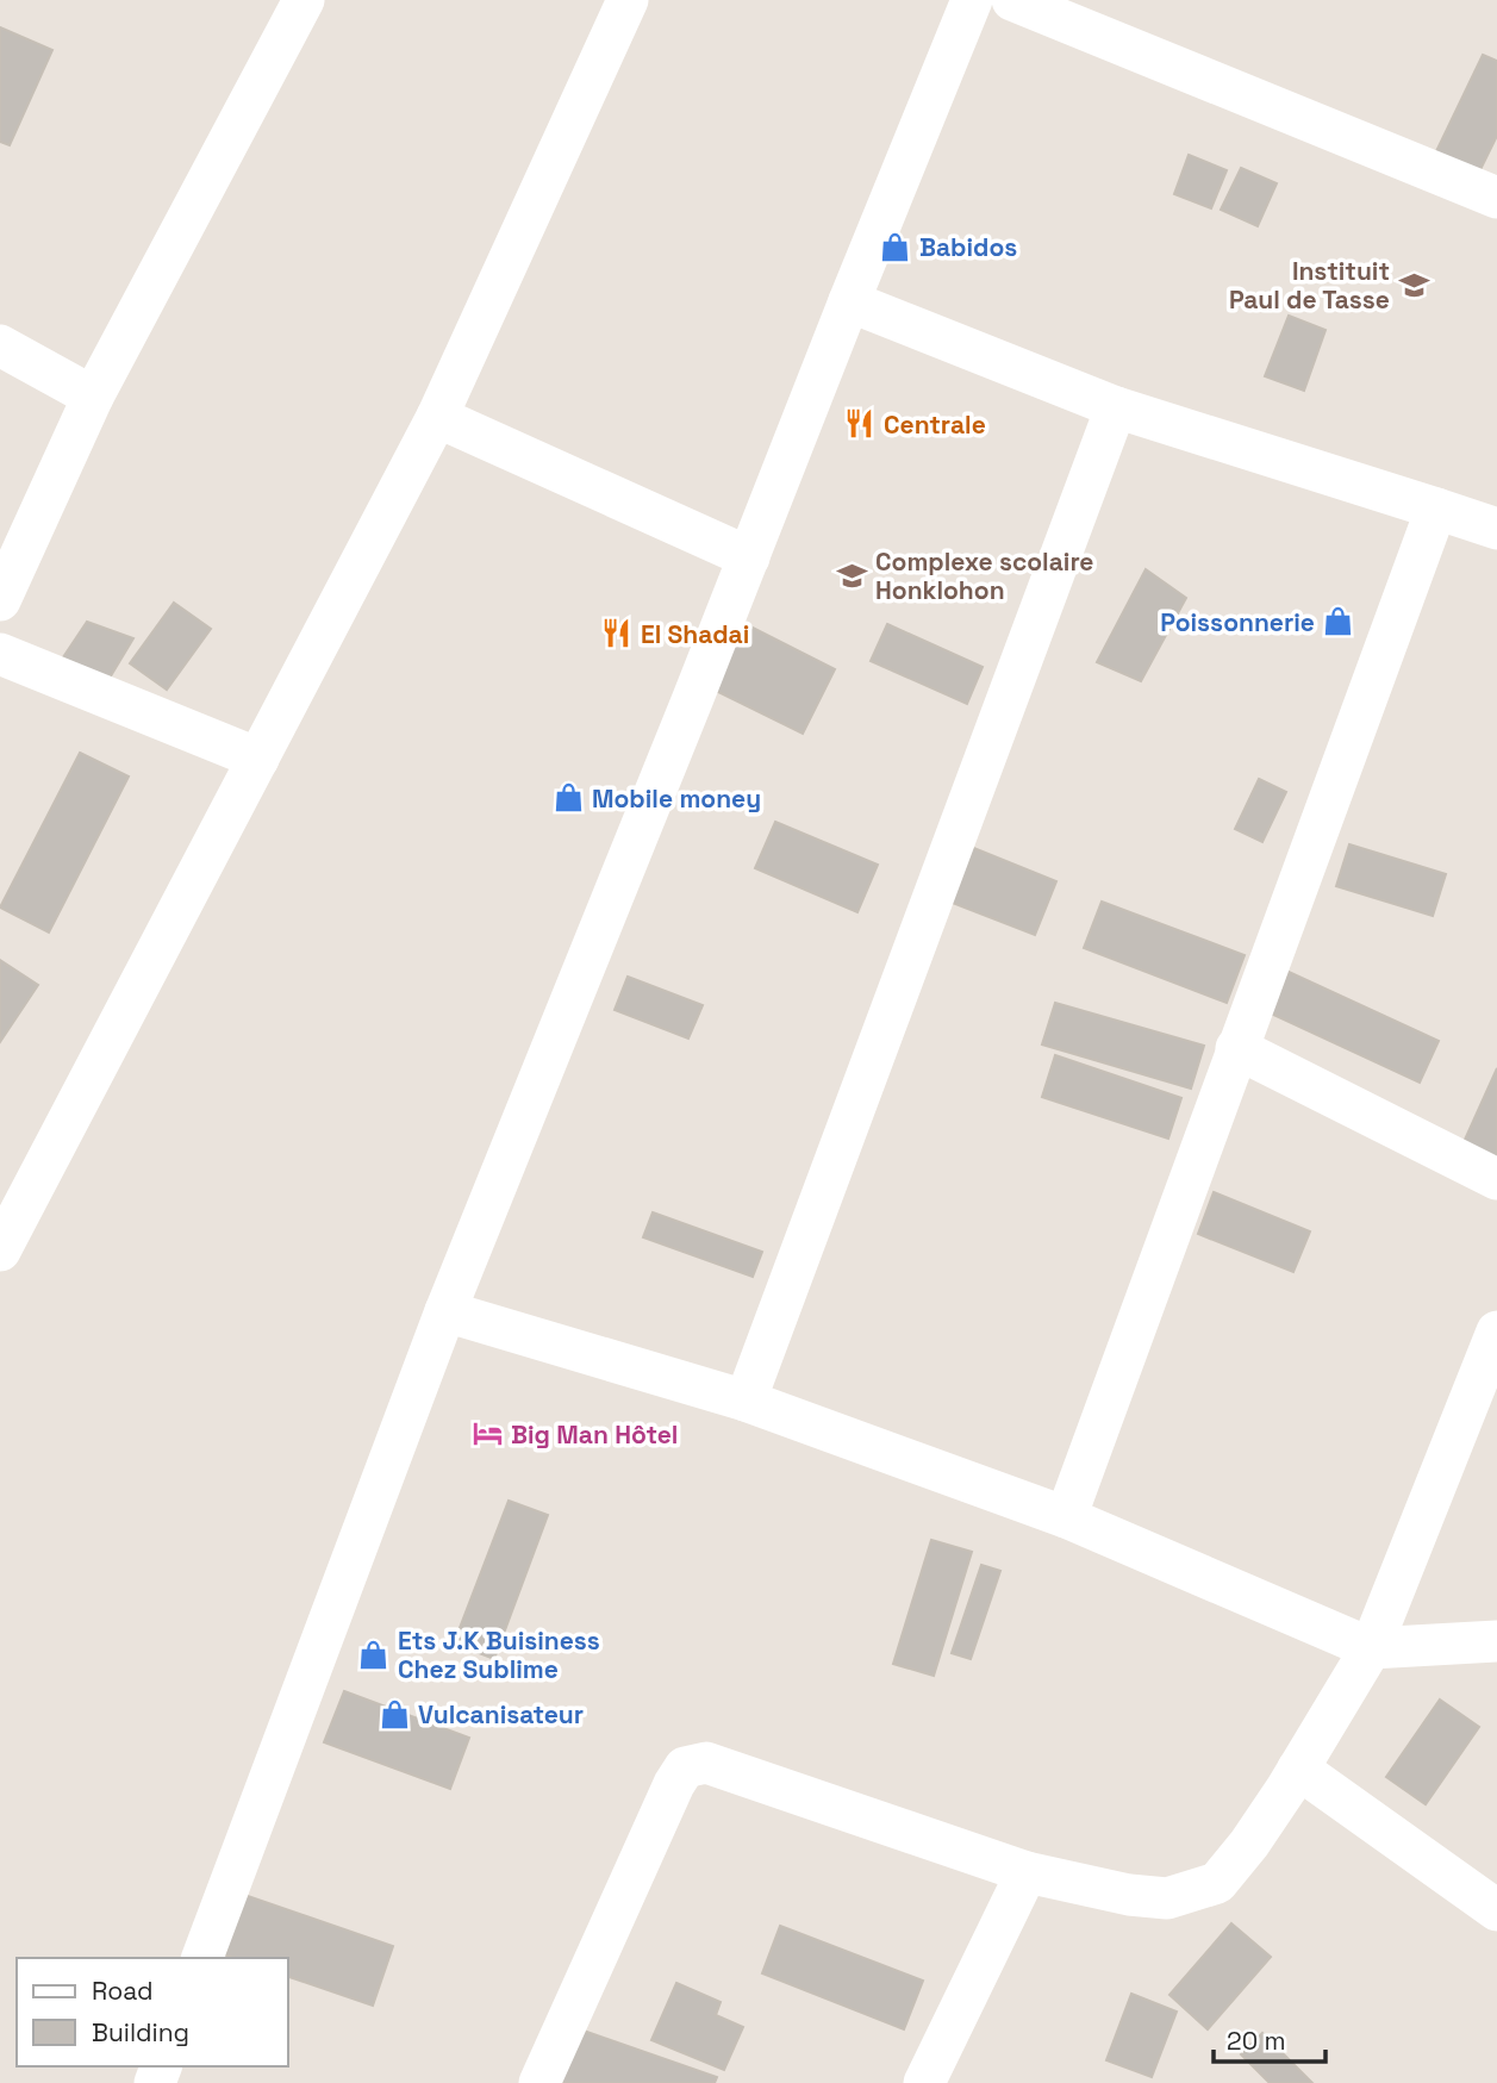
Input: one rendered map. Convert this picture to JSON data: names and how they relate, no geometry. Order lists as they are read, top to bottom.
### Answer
{
  "places": {
    "shop": [
      "Babidos",
      "Poissonnerie",
      "Mobile money",
      "Ets J.K Buisiness Chez Sublime",
      "Vulcanisateur"
    ],
    "school or university": ["Instituit Paul de Tasse", "Complexe scolaire Honklohon"],
    "restaurant": ["Centrale", "El Shadai"],
    "hotel": ["Big Man Hôtel"]
  },
  "legend": ["Road", "Building"],
  "scale_bar": "20 m"
}
